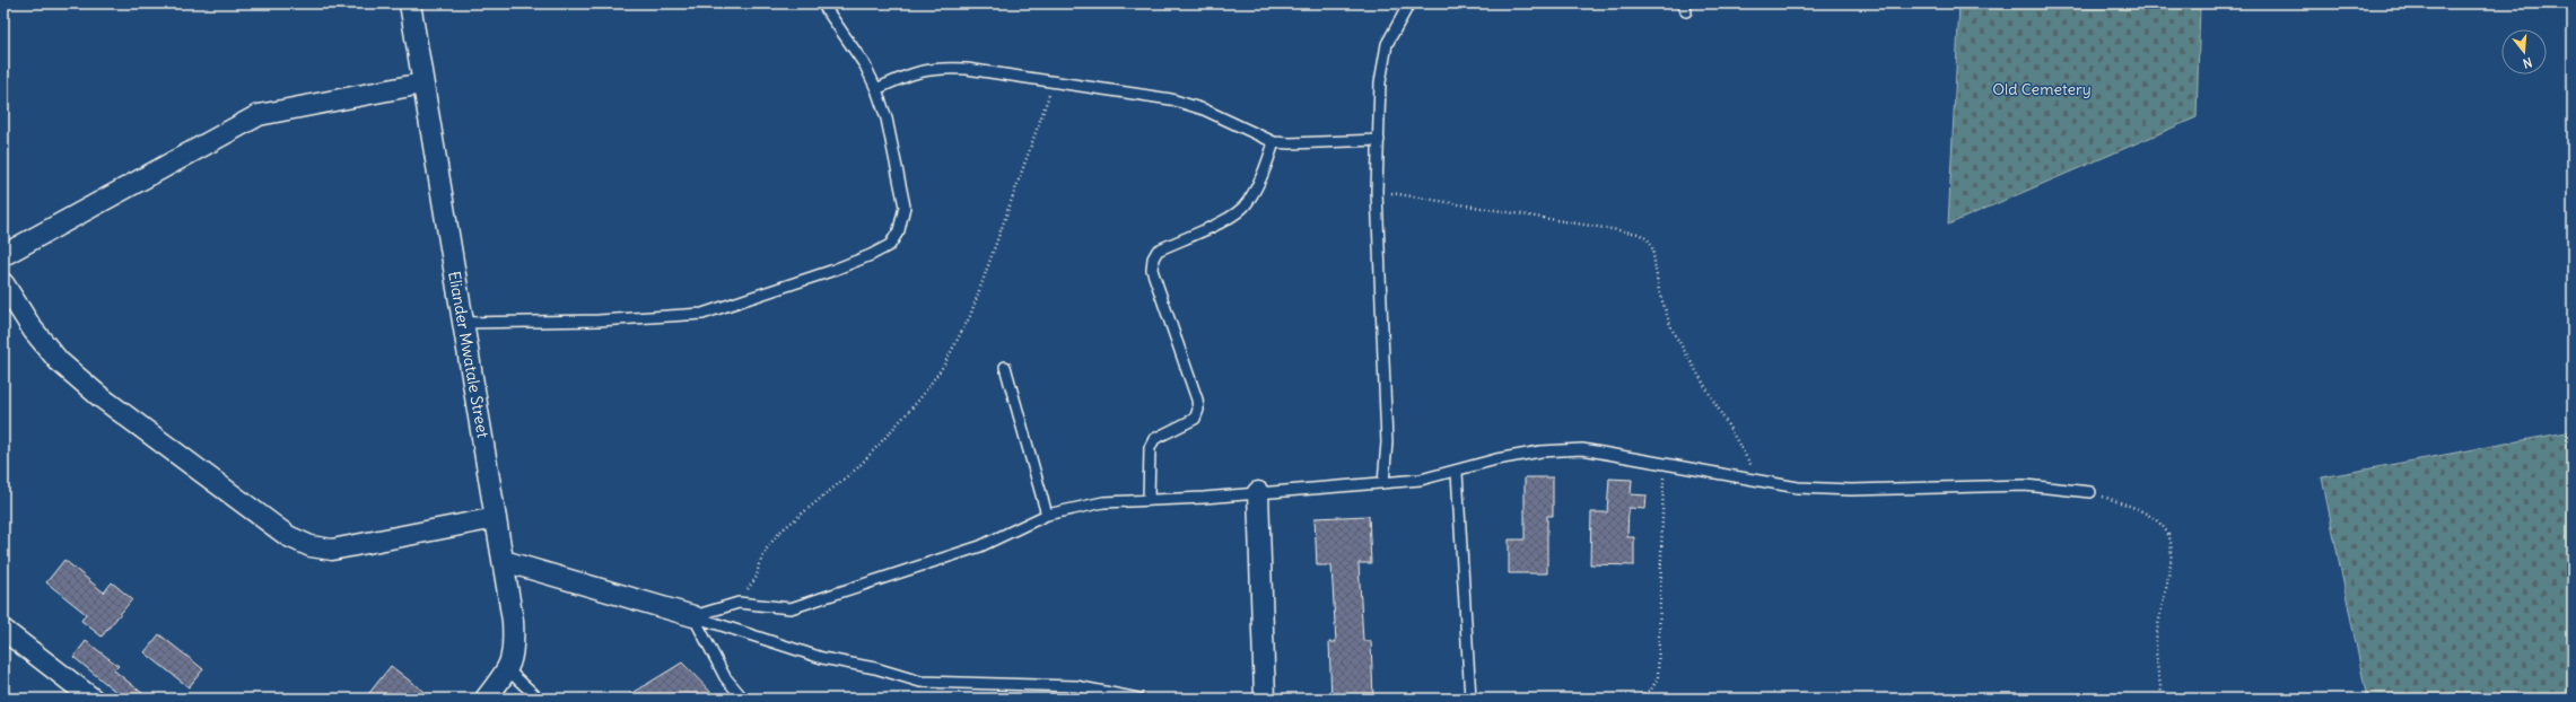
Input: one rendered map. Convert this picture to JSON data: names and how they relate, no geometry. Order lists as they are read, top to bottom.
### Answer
{
  "streets": {
    "street": ["Eliander Mwatale Street"]
  },
  "parks": ["Old Cemetery"],
  "north": "bottom"
}
